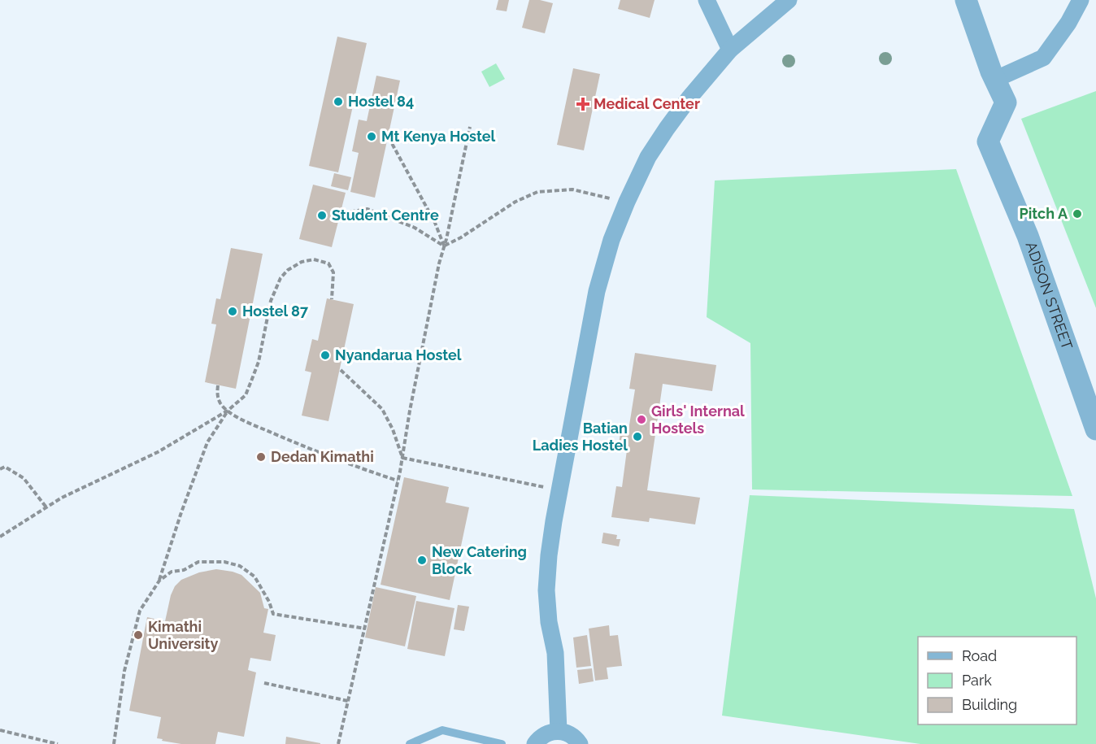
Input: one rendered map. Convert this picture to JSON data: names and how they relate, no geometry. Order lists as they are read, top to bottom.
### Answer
{
  "streets": {
    "street": ["ADISON STREET"]
  },
  "places": {
    "other": [
      "Hostel 84",
      "Mt Kenya Hostel",
      "Pitch A",
      "Student Centre",
      "Hostel 87",
      "Nyandarua Hostel",
      "Girls' Internal Hostels",
      "Batian Ladies Hostel",
      "Dedan Kimathi",
      "New Catering Block",
      "Kimathi University"
    ],
    "health": ["Medical Center"]
  },
  "legend": ["Road", "Park", "Building"]
}
